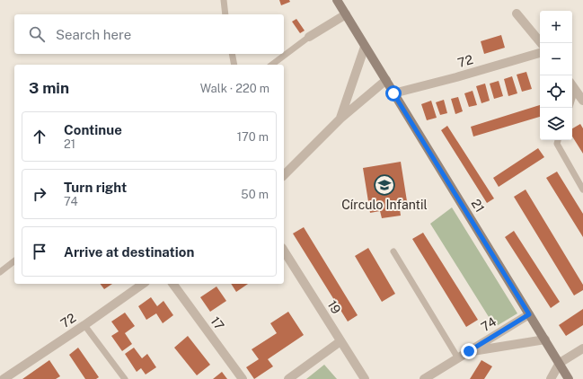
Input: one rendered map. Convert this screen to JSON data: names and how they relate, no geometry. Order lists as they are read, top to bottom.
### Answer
{
  "streets": {
    "street": [
      "72",
      "21",
      "19",
      "17",
      "74"
    ]
  },
  "crossings": [
    ["72", "21"],
    ["21", "74"]
  ],
  "places": {
    "school or university": ["Círculo Infantil"]
  },
  "page": {
    "map_buttons": ["+", "−"],
    "search": "Search here",
    "heading": ["3 min", "Walk · 220 m"],
    "list": [
      ["Continue", "21", "170 m"],
      ["Turn right", "74", "50 m"],
      "Arrive at destination"
    ]
  }
}
